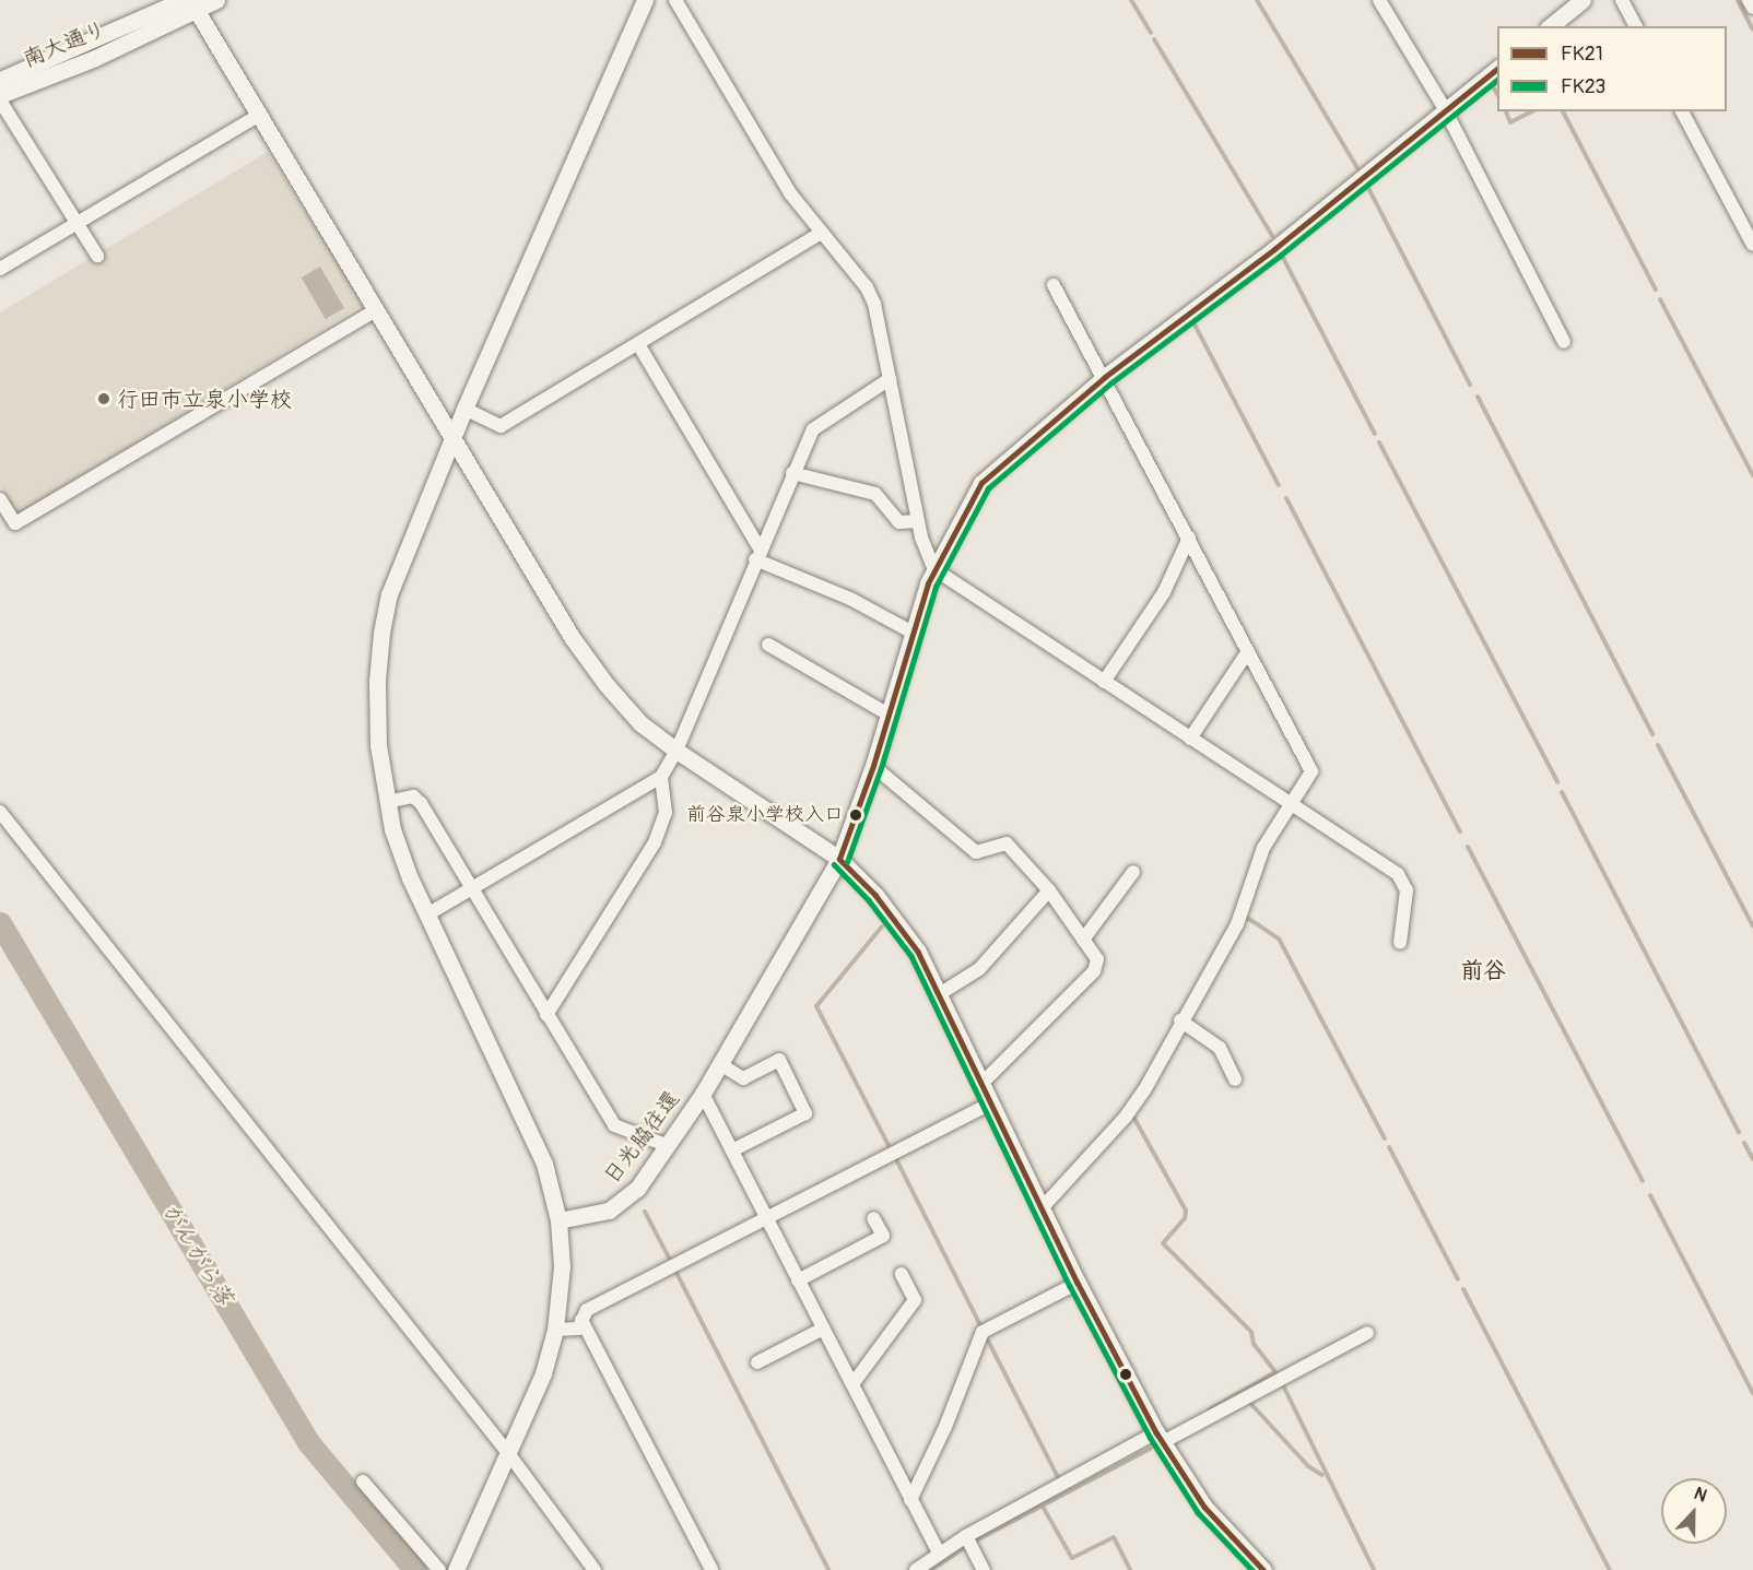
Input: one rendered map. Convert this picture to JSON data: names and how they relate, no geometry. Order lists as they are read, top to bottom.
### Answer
{
  "streets": {
    "street": ["南大通り", "日光脇往還"]
  },
  "districts": ["前谷"],
  "water": ["がんがら落"],
  "places": ["行田市立泉小学校", "前谷泉小学校入口"],
  "lines": ["transit line FK21", "transit line FK23"],
  "legend": ["FK21", "FK23"],
  "north": "top"
}
